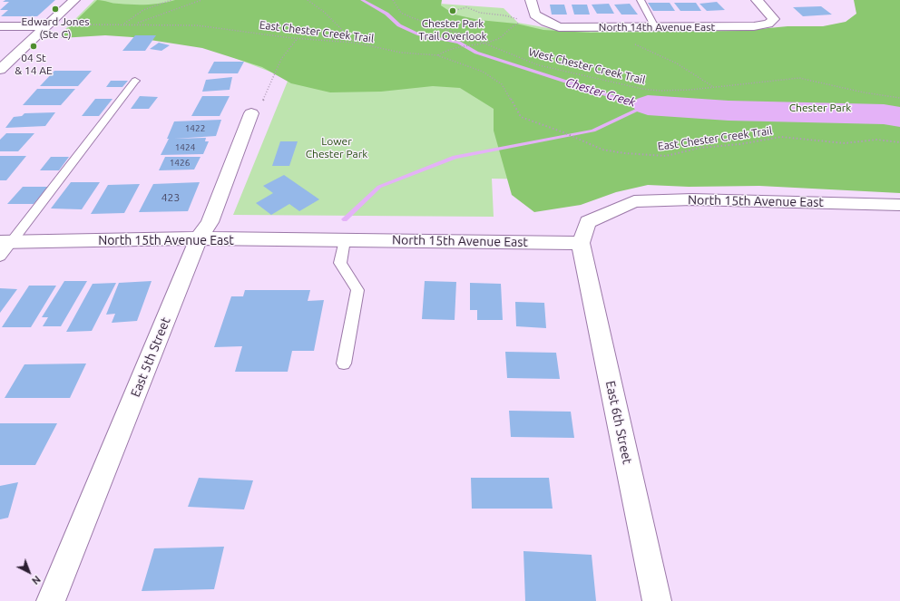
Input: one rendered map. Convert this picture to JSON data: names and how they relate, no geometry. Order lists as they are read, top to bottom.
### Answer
{
  "streets": {
    "street": [
      "North 14th Avenue East",
      "North 15th Avenue East",
      "East 5th Street",
      "East 6th Street"
    ],
    "path": ["East Chester Creek Trail", "West Chester Creek Trail"]
  },
  "crossings": [
    ["North 15th Avenue East", "East 5th Street"],
    ["North 15th Avenue East", "East 6th Street"]
  ],
  "water": ["Chester Creek"],
  "parks": ["Chester Park", "Lower Chester Park"],
  "places": ["Edward Jones (Ste C)", "Chester Park Trail Overlook", "04 St & 14 AE"],
  "house_numbers": [
    "1422",
    "1424",
    "1426",
    "423"
  ],
  "north": "bottom right"
}
